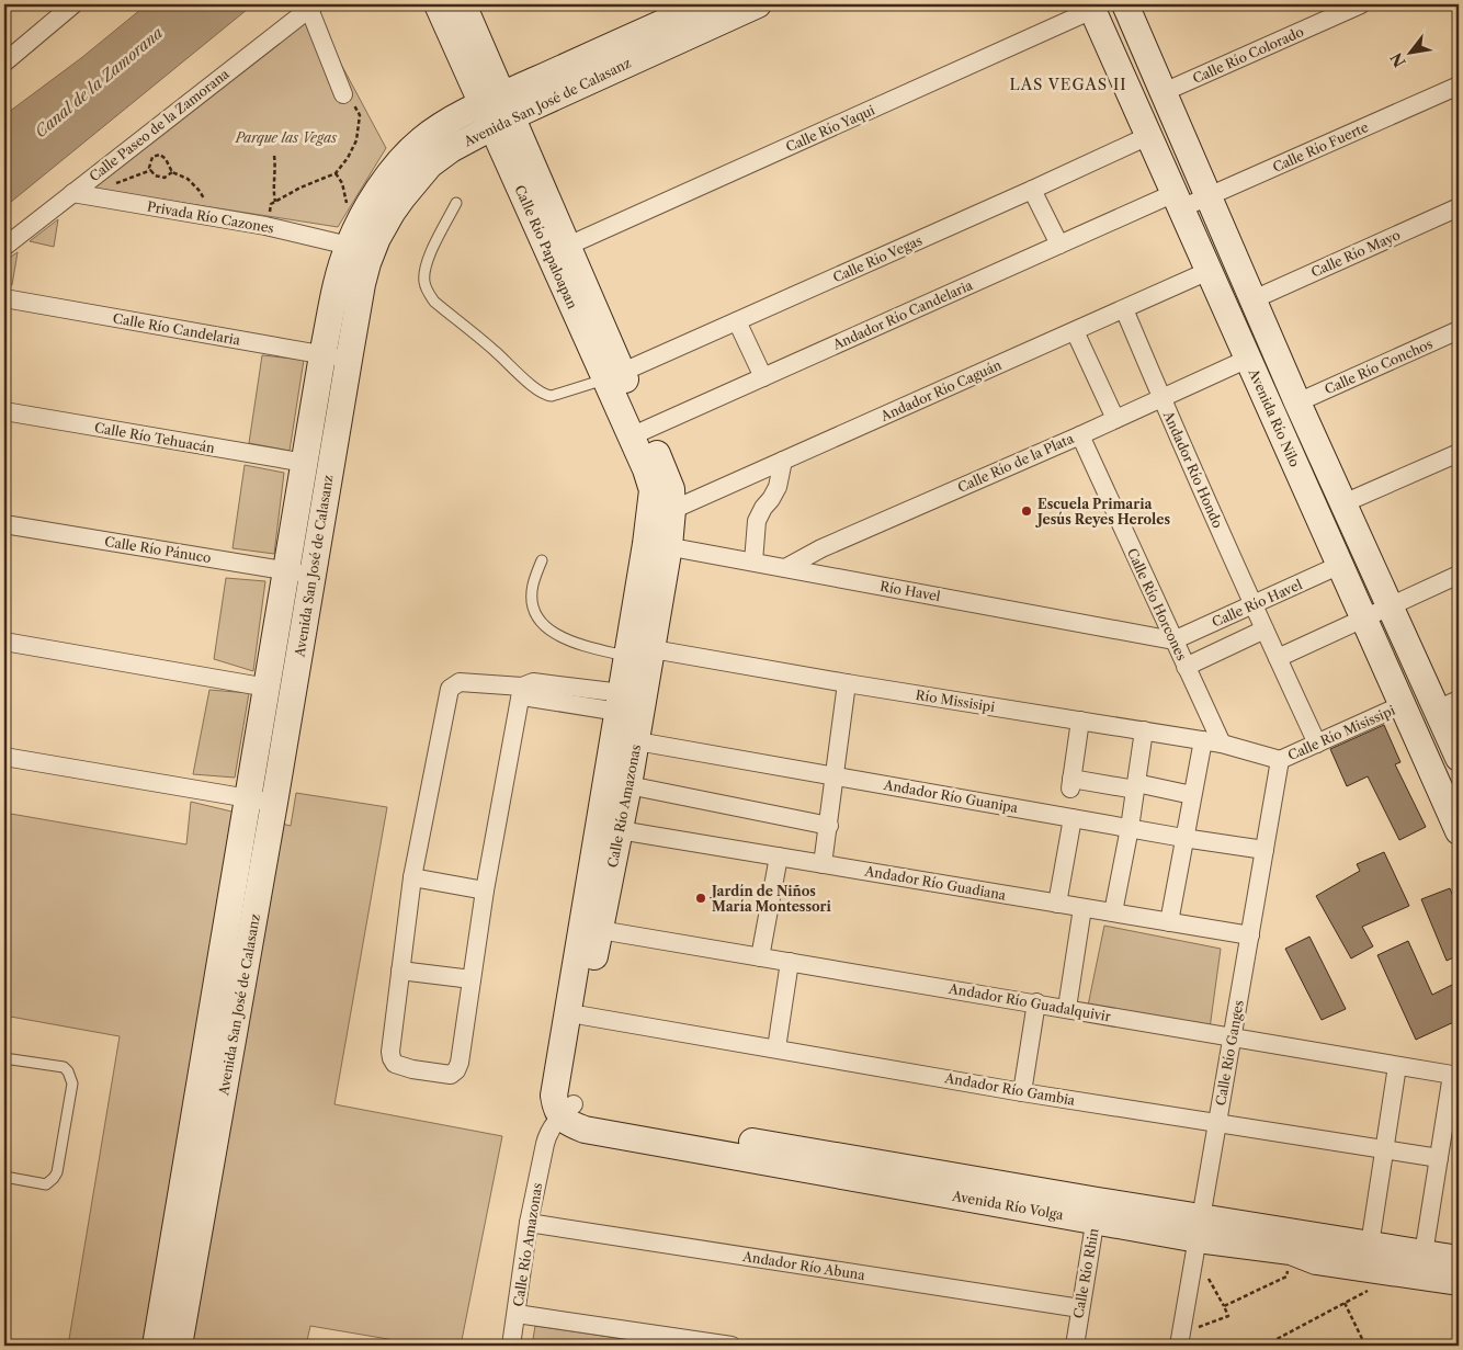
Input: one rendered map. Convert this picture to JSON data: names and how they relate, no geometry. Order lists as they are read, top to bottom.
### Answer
{
  "streets": {
    "street": [
      "Calle Río Colorado",
      "Avenida San José de Calasanz",
      "Calle Paseo de la Zamorana",
      "Calle Río Yaqui",
      "Calle Río Fuerte",
      "Privada Río Cazones",
      "Calle Río Papaloapan",
      "Calle Río Mayo",
      "Calle Río Vegas",
      "Andador Río Candelaria",
      "Calle Río Candelaria",
      "Calle Río Conchos",
      "Andador Río Caguán",
      "Avenida Río Nilo",
      "Calle Río Tehuacán",
      "Calle Río de la Plata",
      "Andador Río Hondo",
      "Calle Río Pánuco",
      "Río Havel",
      "Calle Río Havel",
      "Calle Río Horcones",
      "Río Missisipi",
      "Calle Río Misissipi",
      "Andador Río Guanipa",
      "Calle Río Amazonas",
      "Andador Río Guadiana",
      "Andador Río Guadalquivir",
      "Calle Río Ganges",
      "Andador Río Gambia",
      "Avenida Río Volga",
      "Andador Río Abuna",
      "Calle Río Rhin"
    ]
  },
  "crossings": [
    ["Calle Río Colorado", "Avenida Río Nilo"],
    ["Avenida San José de Calasanz", "Privada Río Cazones"],
    ["Avenida San José de Calasanz", "Calle Río Papaloapan"],
    ["Avenida San José de Calasanz", "Calle Río Candelaria"],
    ["Avenida San José de Calasanz", "Calle Río Tehuacán"],
    ["Avenida San José de Calasanz", "Calle Río Pánuco"],
    ["Calle Paseo de la Zamorana", "Privada Río Cazones"],
    ["Calle Río Yaqui", "Calle Río Papaloapan"],
    ["Calle Río Yaqui", "Avenida Río Nilo"],
    ["Calle Río Fuerte", "Andador Río Candelaria"],
    ["Calle Río Fuerte", "Avenida Río Nilo"],
    ["Calle Río Papaloapan", "Calle Río Vegas"],
    ["Calle Río Papaloapan", "Andador Río Candelaria"],
    ["Calle Río Papaloapan", "Andador Río Caguán"],
    ["Calle Río Papaloapan", "Calle Río Amazonas"],
    ["Calle Río Mayo", "Avenida Río Nilo"],
    ["Calle Río Vegas", "Avenida Río Nilo"],
    ["Andador Río Candelaria", "Avenida Río Nilo"],
    ["Calle Río Conchos", "Avenida Río Nilo"],
    ["Andador Río Caguán", "Avenida Río Nilo"],
    ["Andador Río Caguán", "Andador Río Hondo"],
    ["Andador Río Caguán", "Calle Río Amazonas"],
    ["Avenida Río Nilo", "Calle Río de la Plata"],
    ["Avenida Río Nilo", "Calle Río Havel"],
    ["Avenida Río Nilo", "Calle Río Misissipi"],
    ["Calle Río de la Plata", "Andador Río Hondo"],
    ["Calle Río de la Plata", "Río Havel"],
    ["Calle Río de la Plata", "Calle Río Horcones"],
    ["Andador Río Hondo", "Calle Río Havel"],
    ["Andador Río Hondo", "Calle Río Misissipi"],
    ["Río Havel", "Calle Río Havel"],
    ["Río Havel", "Calle Río Horcones"],
    ["Río Havel", "Calle Río Amazonas"],
    ["Calle Río Havel", "Calle Río Horcones"],
    ["Calle Río Horcones", "Río Missisipi"],
    ["Río Missisipi", "Calle Río Misissipi"],
    ["Río Missisipi", "Calle Río Amazonas"],
    ["Río Missisipi", "Calle Río Ganges"],
    ["Calle Río Misissipi", "Calle Río Ganges"],
    ["Andador Río Guanipa", "Calle Río Amazonas"],
    ["Andador Río Guanipa", "Calle Río Ganges"],
    ["Calle Río Amazonas", "Andador Río Guadiana"],
    ["Calle Río Amazonas", "Andador Río Guadalquivir"],
    ["Calle Río Amazonas", "Andador Río Gambia"],
    ["Calle Río Amazonas", "Avenida Río Volga"],
    ["Calle Río Amazonas", "Andador Río Abuna"],
    ["Andador Río Guadiana", "Calle Río Ganges"],
    ["Andador Río Guadalquivir", "Calle Río Ganges"],
    ["Calle Río Ganges", "Andador Río Gambia"],
    ["Calle Río Ganges", "Avenida Río Volga"],
    ["Avenida Río Volga", "Calle Río Rhin"],
    ["Andador Río Abuna", "Calle Río Rhin"]
  ],
  "districts": ["LAS VEGAS II"],
  "water": ["Canal de la Zamorana"],
  "parks": ["Parque las Vegas"],
  "places": ["Escuela Primaria Jesús Reyes Heroles", "Jardín de Niños María Montessori"],
  "north": "bottom left"
}
